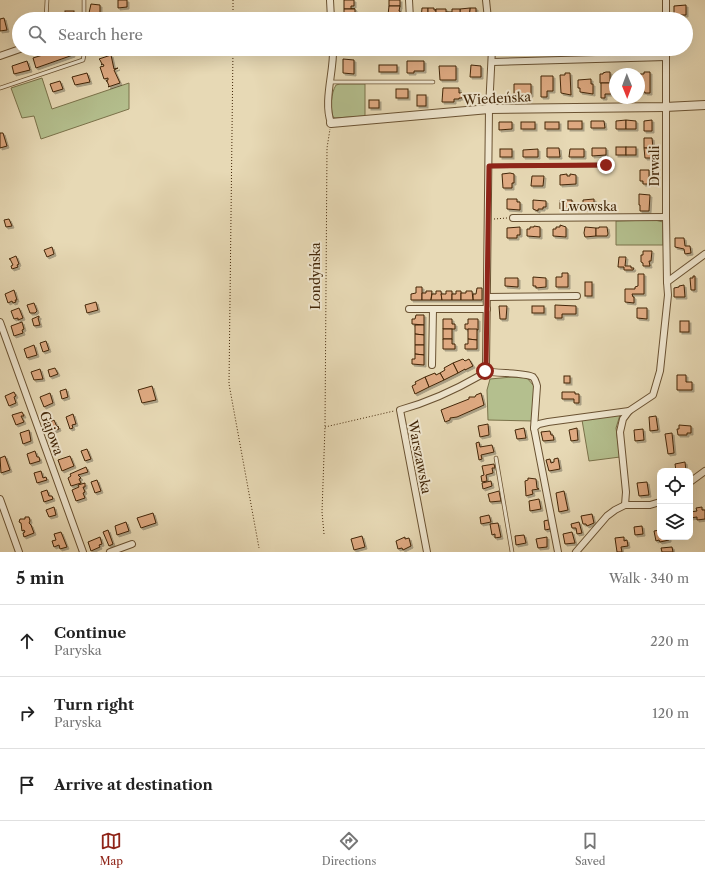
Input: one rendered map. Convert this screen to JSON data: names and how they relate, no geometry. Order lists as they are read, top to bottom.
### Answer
{
  "streets": {
    "street": [
      "Wiedeńska",
      "Drwali",
      "Lwowska",
      "Gajowa",
      "Warszawska"
    ],
    "path": ["Londyńska"]
  },
  "crossings": [
    ["Wiedeńska", "Drwali"],
    ["Wiedeńska", "Londyńska"],
    ["Drwali", "Lwowska"]
  ],
  "north": "bottom",
  "page": {
    "search": "Search here",
    "heading": ["5 min", "Walk · 340 m"],
    "list": [
      ["Continue", "Paryska", "220 m"],
      ["Turn right", "Paryska", "120 m"],
      "Arrive at destination"
    ],
    "nav": ["Map", "Directions", "Saved"]
  }
}
